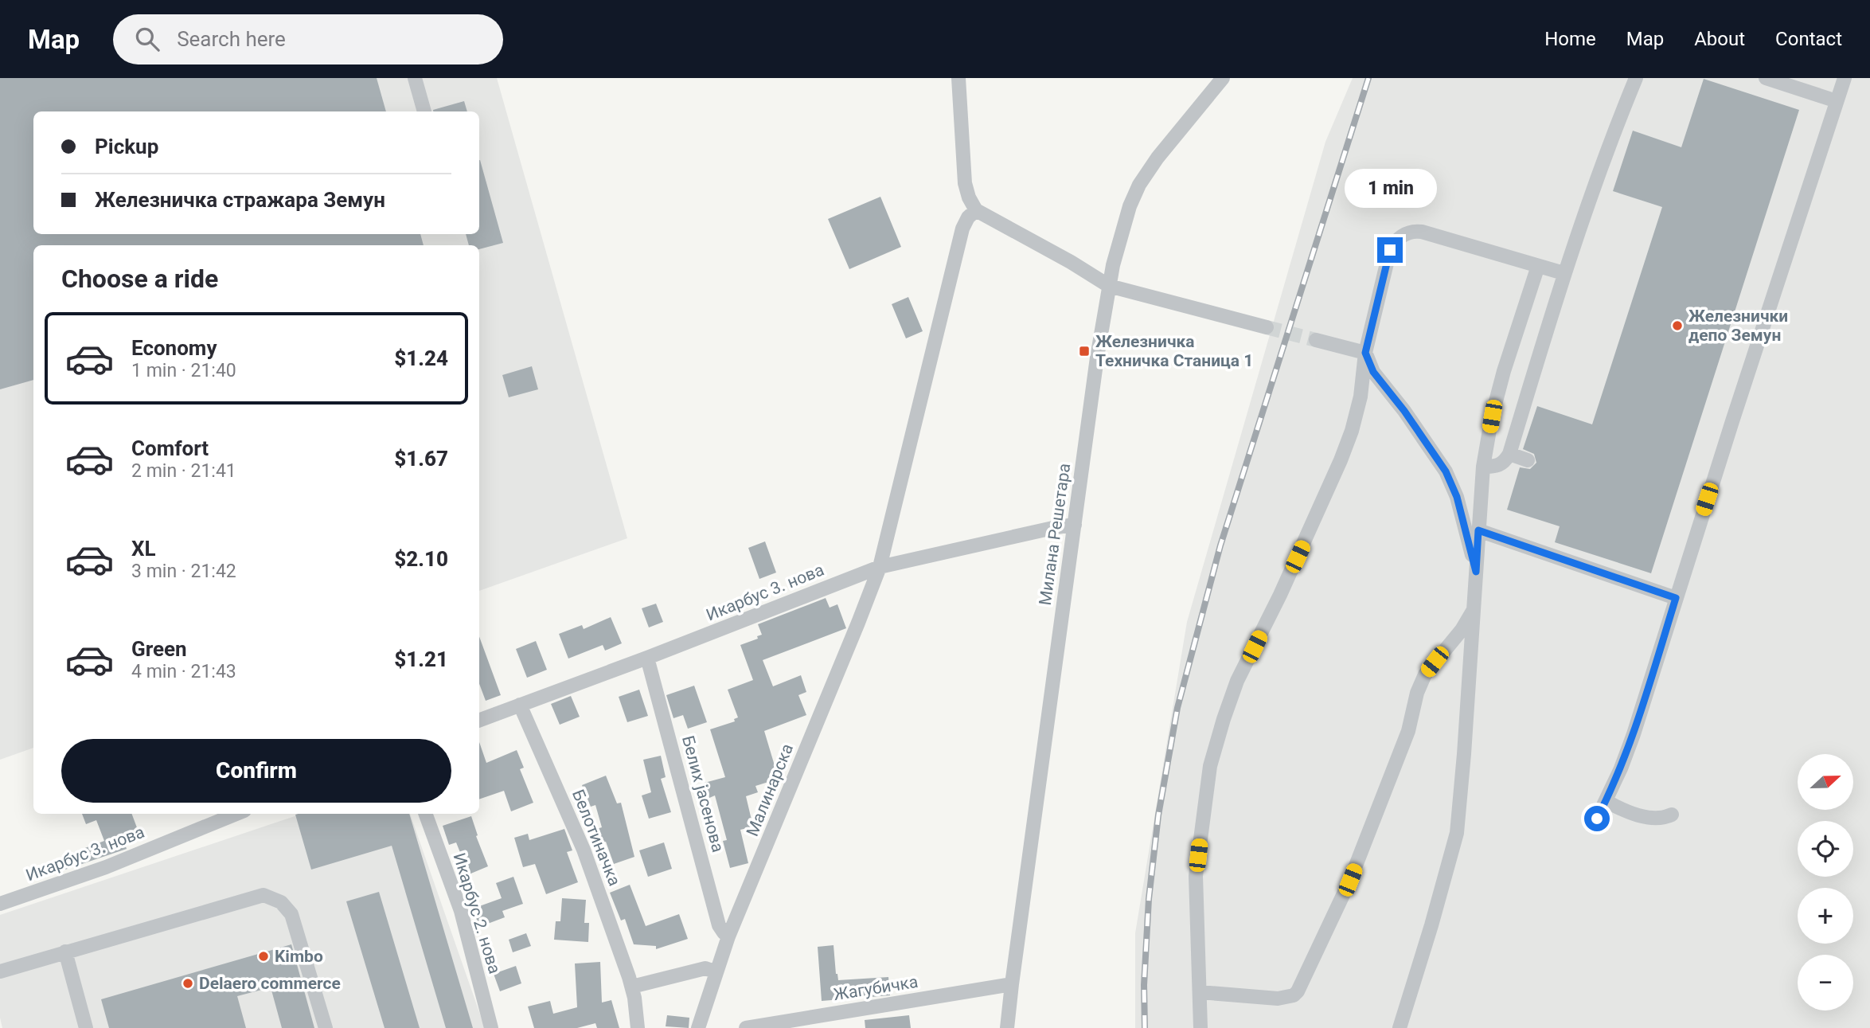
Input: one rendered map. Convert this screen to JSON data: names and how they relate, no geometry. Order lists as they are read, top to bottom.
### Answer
{
  "streets": {
    "street": [
      "Милана Решетара",
      "Икарбус 3. нова",
      "Малинарска",
      "Белих јасенова",
      "Белотиначка",
      "Икарбус 2. нова",
      "Жагубичка"
    ]
  },
  "crossings": [
    ["Милана Решетара", "Икарбус 3. нова"],
    ["Милана Решетара", "Жагубичка"],
    ["Икарбус 3. нова", "Малинарска"],
    ["Икарбус 3. нова", "Белих јасенова"],
    ["Икарбус 3. нова", "Белотиначка"],
    ["Малинарска", "Белих јасенова"]
  ],
  "places": {
    "other": ["Железнички депо Земун", "Kimbo", "Delaero commerce"],
    "transit": ["Железничка Техничка Станица 1"]
  },
  "north": "right",
  "page": {
    "header": "Map",
    "search": "Search here",
    "nav": [
      "Home",
      "Map",
      "About",
      "Contact"
    ],
    "banner": ["Pickup", "Железничка стражара Земун"],
    "bubble": "1 min",
    "heading": "Choose a ride",
    "list": [
      {
        "name": "Economy",
        "note": "1 min · 21:40",
        "value": "$1.24"
      },
      {
        "name": "Comfort",
        "note": "2 min · 21:41",
        "value": "$1.67"
      },
      {
        "name": "XL",
        "note": "3 min · 21:42",
        "value": "$2.10"
      },
      {
        "name": "Green",
        "note": "4 min · 21:43",
        "value": "$1.21"
      }
    ],
    "buttons": "Confirm",
    "map_buttons": ["+", "−"]
  }
}
